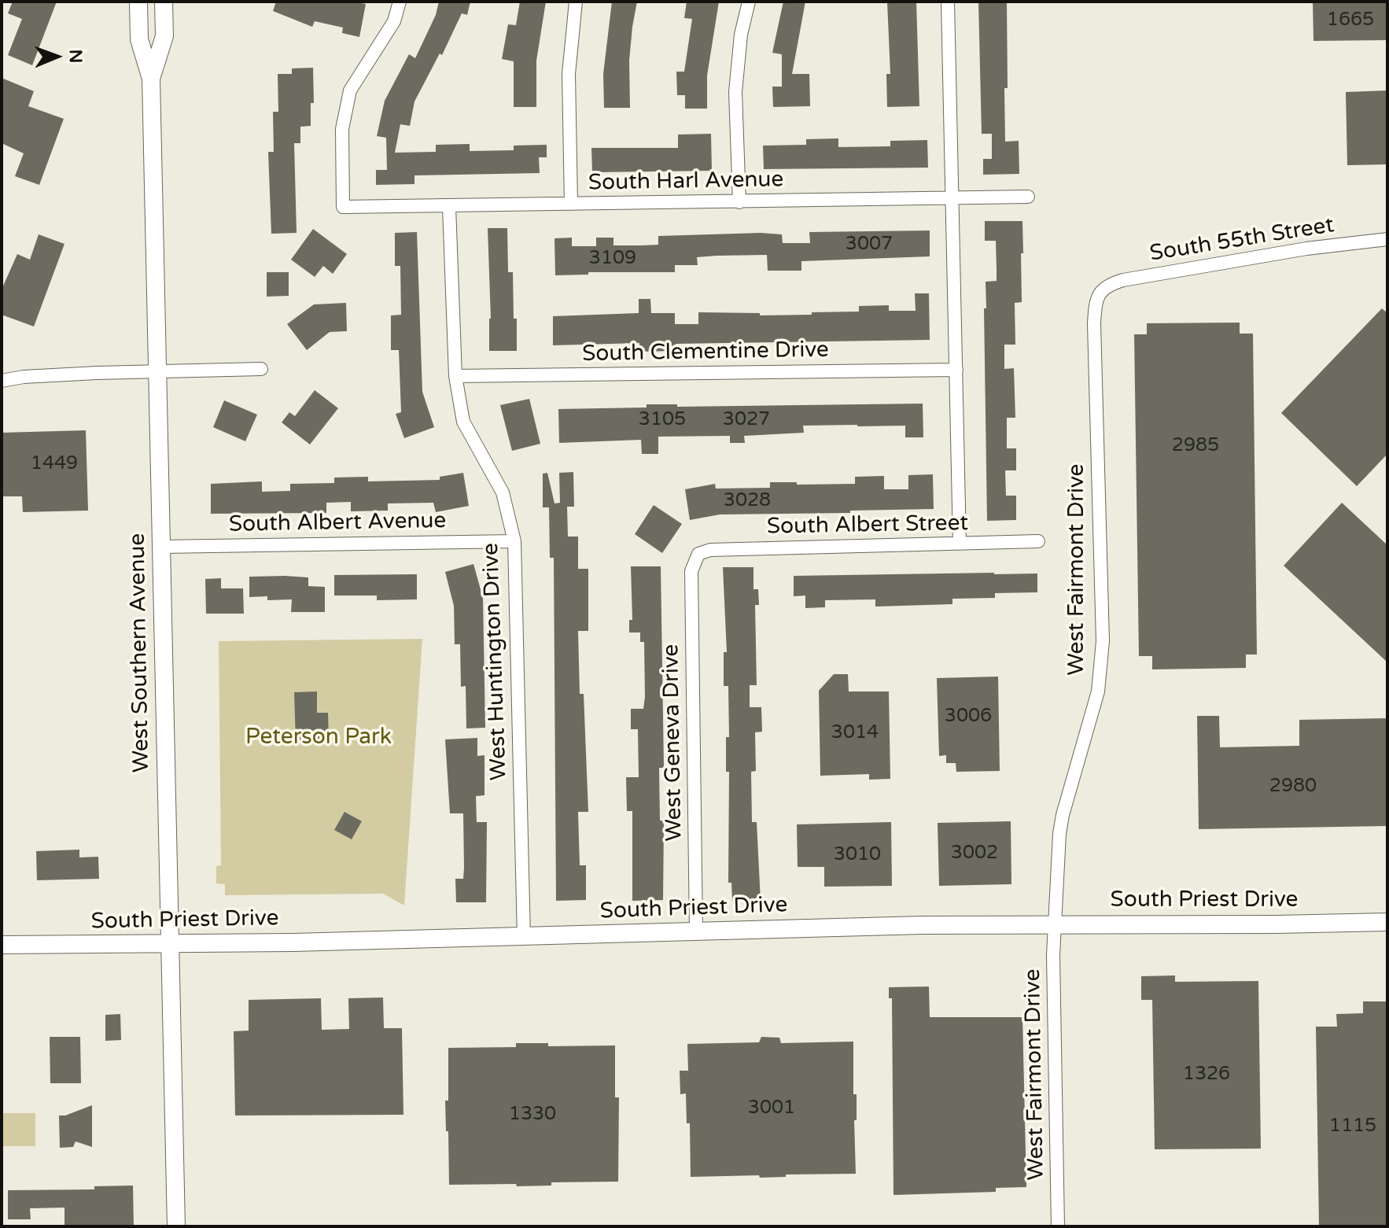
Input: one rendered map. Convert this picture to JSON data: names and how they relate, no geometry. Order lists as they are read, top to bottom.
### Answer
{
  "streets": {
    "main road": ["West Southern Avenue", "South Priest Drive"],
    "street": [
      "South Harl Avenue",
      "South 55th Street",
      "South Clementine Drive",
      "South Albert Avenue",
      "South Albert Street",
      "West Fairmont Drive",
      "West Huntington Drive",
      "West Geneva Drive"
    ]
  },
  "crossings": [
    ["South Harl Avenue", "West Huntington Drive"],
    ["South 55th Street", "West Fairmont Drive"],
    ["South Clementine Drive", "West Huntington Drive"],
    ["South Albert Avenue", "West Southern Avenue"],
    ["South Albert Avenue", "West Huntington Drive"],
    ["South Albert Street", "West Geneva Drive"],
    ["West Fairmont Drive", "South Priest Drive"],
    ["West Southern Avenue", "South Priest Drive"],
    ["West Huntington Drive", "South Priest Drive"],
    ["West Geneva Drive", "South Priest Drive"]
  ],
  "parks": ["Peterson Park"],
  "house_numbers": [
    "1665",
    "3007",
    "3109",
    "3105",
    "3027",
    "2985",
    "1449",
    "3028",
    "3006",
    "3014",
    "2980",
    "3002",
    "3010",
    "1326",
    "3001",
    "1330",
    "1115"
  ],
  "north": "right"
}
